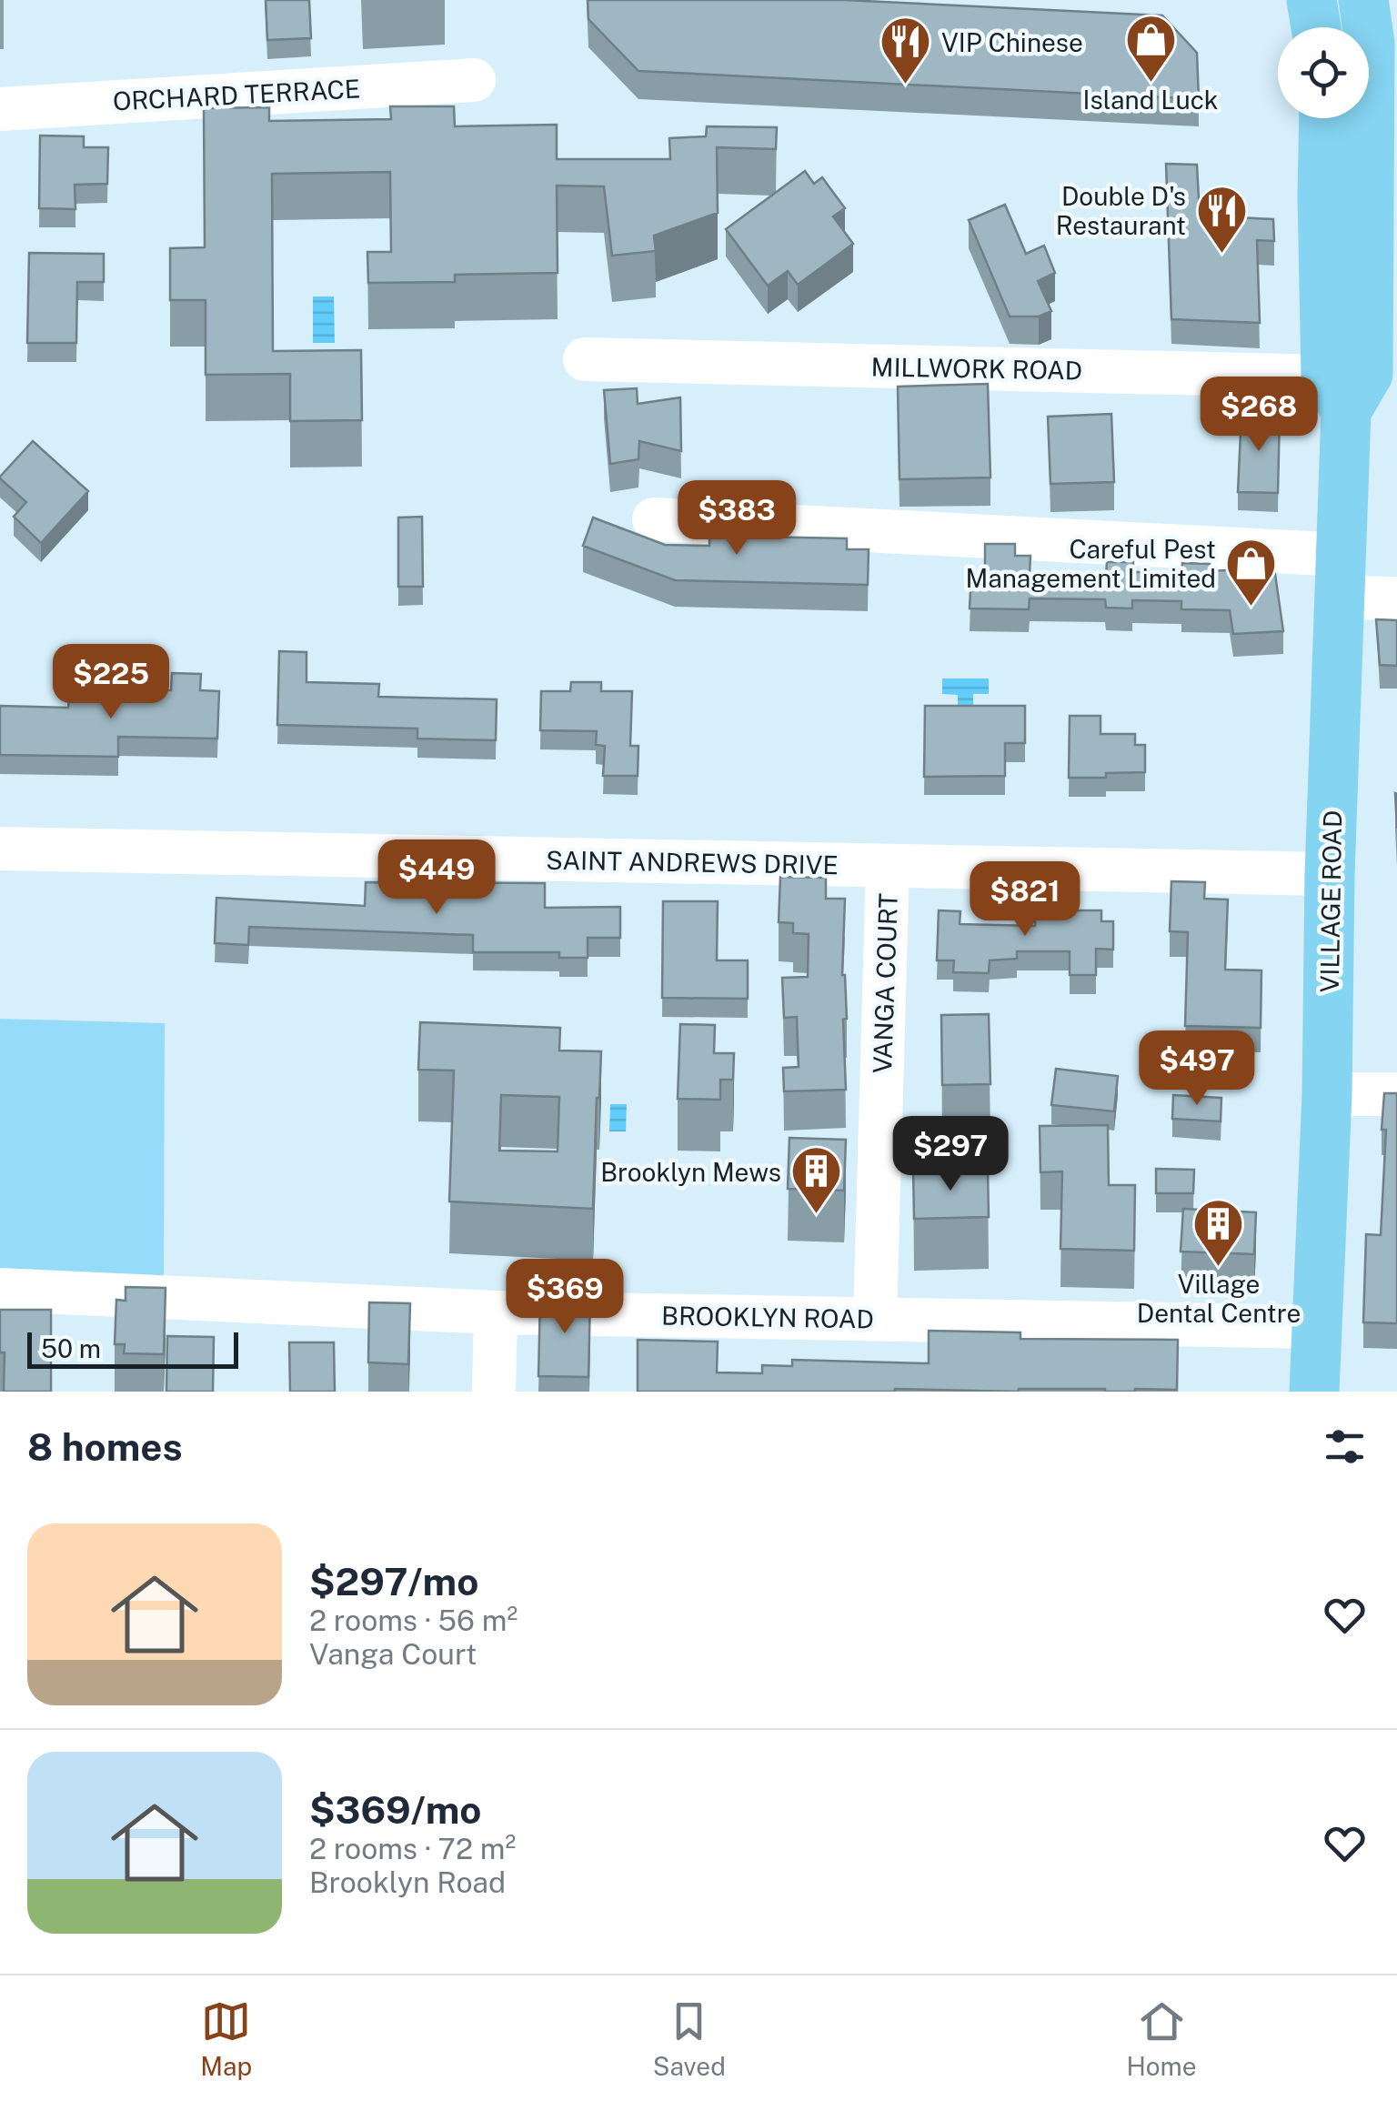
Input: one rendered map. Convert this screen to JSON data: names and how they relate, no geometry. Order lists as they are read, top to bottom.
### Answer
{
  "streets": {
    "main road": ["VILLAGE ROAD"],
    "street": [
      "ORCHARD TERRACE",
      "MILLWORK ROAD",
      "SAINT ANDREWS DRIVE",
      "VANGA COURT",
      "BROOKLYN ROAD"
    ]
  },
  "crossings": [
    ["MILLWORK ROAD", "VILLAGE ROAD"],
    ["SAINT ANDREWS DRIVE", "VILLAGE ROAD"],
    ["SAINT ANDREWS DRIVE", "VANGA COURT"],
    ["VILLAGE ROAD", "BROOKLYN ROAD"],
    ["VANGA COURT", "BROOKLYN ROAD"]
  ],
  "places": {
    "shop": ["Island Luck", "Careful Pest Management Limited"],
    "restaurant": ["VIP Chinese", "Double D's Restaurant"],
    "building": ["Brooklyn Mews", "Village Dental Centre"]
  },
  "scale_bar": "50 m",
  "page": {
    "price": [
      "$268",
      "$383",
      "$225",
      "$449",
      "$821",
      "$497",
      "$297",
      "$369"
    ],
    "scale": "50 m",
    "heading": "8 homes",
    "list": [
      {
        "name": "$297/mo",
        "note": "2 rooms · 56 m² · Vanga Court"
      },
      {
        "name": "$369/mo",
        "note": "2 rooms · 72 m² · Brooklyn Road"
      }
    ],
    "tabs": ["Map", "Saved", "Home"]
  }
}
